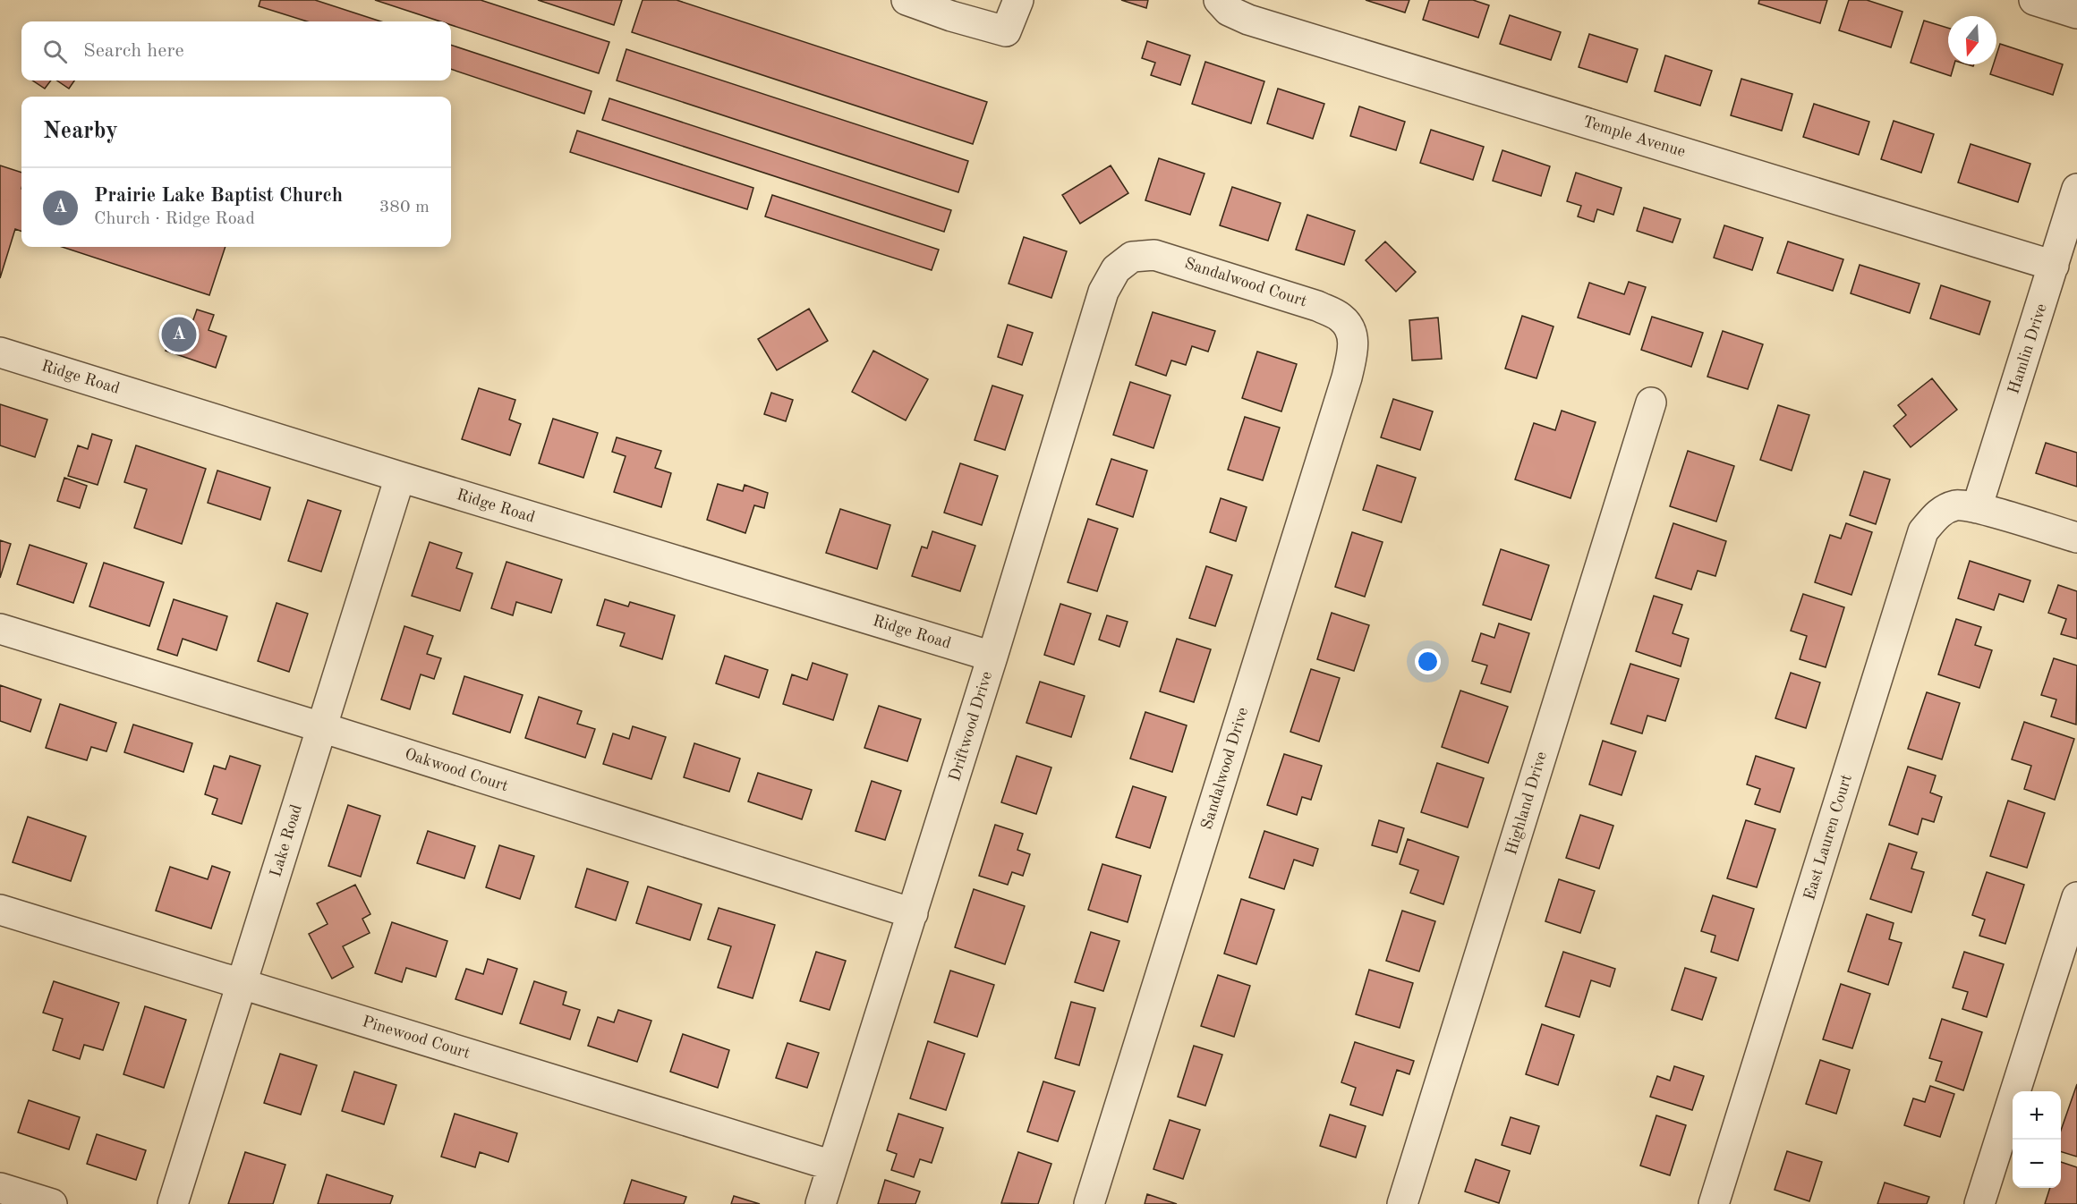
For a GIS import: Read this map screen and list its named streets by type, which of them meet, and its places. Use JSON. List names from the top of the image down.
{
  "streets": {
    "street": [
      "Temple Avenue",
      "Sandalwood Court",
      "Hamlin Drive",
      "Ridge Road",
      "Driftwood Drive",
      "Sandalwood Drive",
      "Oakwood Court",
      "Highland Drive",
      "East Lauren Court",
      "Lake Road",
      "Pinewood Court"
    ]
  },
  "crossings": [
    ["Temple Avenue", "Hamlin Drive"],
    ["Sandalwood Court", "Driftwood Drive"],
    ["Sandalwood Court", "Sandalwood Drive"],
    ["Hamlin Drive", "East Lauren Court"],
    ["Ridge Road", "Driftwood Drive"],
    ["Ridge Road", "Lake Road"],
    ["Driftwood Drive", "Oakwood Court"],
    ["Driftwood Drive", "Pinewood Court"],
    ["Oakwood Court", "Lake Road"],
    ["Lake Road", "Pinewood Court"]
  ],
  "north": "bottom",
  "page": {
    "search": "Search here",
    "heading": "Nearby",
    "list": [
      {
        "mark": "A",
        "name": "Prairie Lake Baptist Church",
        "note": "Church · Ridge Road",
        "value": "380 m"
      }
    ],
    "pins": "A",
    "map_buttons": ["+", "−"]
  }
}
